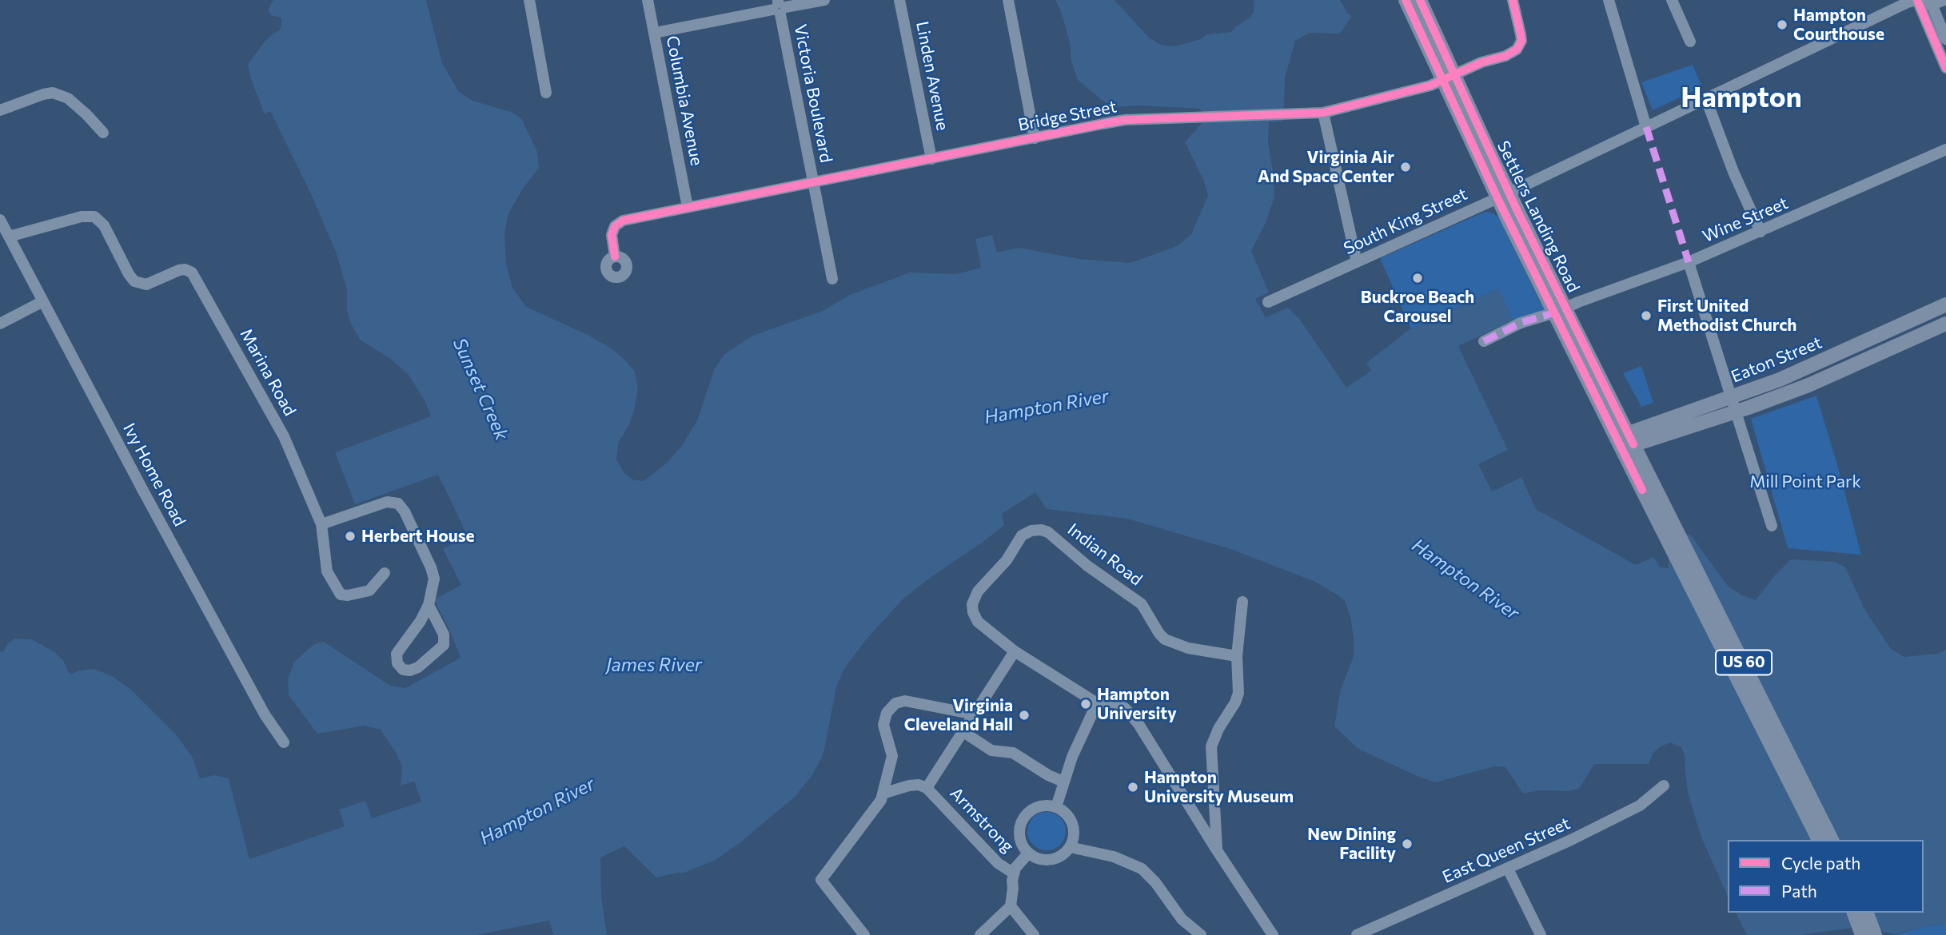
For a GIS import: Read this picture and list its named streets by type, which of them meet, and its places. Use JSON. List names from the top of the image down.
{
  "streets": {
    "main road": ["Settlers Landing Road", "Eaton Street", "US 60"],
    "street": [
      "Linden Avenue",
      "Victoria Boulevard",
      "Columbia Avenue",
      "Bridge Street",
      "Wine Street",
      "South King Street",
      "Marina Road",
      "Ivy Home Road",
      "Indian Road",
      "Armstrong",
      "East Queen Street"
    ]
  },
  "crossings": [
    ["Linden Avenue", "Bridge Street"],
    ["Victoria Boulevard", "Bridge Street"],
    ["Columbia Avenue", "Bridge Street"],
    ["Bridge Street", "Settlers Landing Road"],
    ["Settlers Landing Road", "Wine Street"],
    ["Settlers Landing Road", "South King Street"],
    ["Settlers Landing Road", "Eaton Street"],
    ["Marina Road", "Ivy Home Road"],
    ["Indian Road", "Armstrong"]
  ],
  "districts": ["Hampton"],
  "water": ["Sunset Creek", "Hampton River", "James River"],
  "parks": ["Mill Point Park"],
  "places": [
    "Hampton Courthouse",
    "Virginia Air And Space Center",
    "Buckroe Beach Carousel",
    "First United Methodist Church",
    "Herbert House",
    "Hampton University",
    "Virginia Cleveland Hall",
    "Hampton University Museum",
    "New Dining Facility"
  ],
  "legend": ["Cycle path", "Path"]
}
